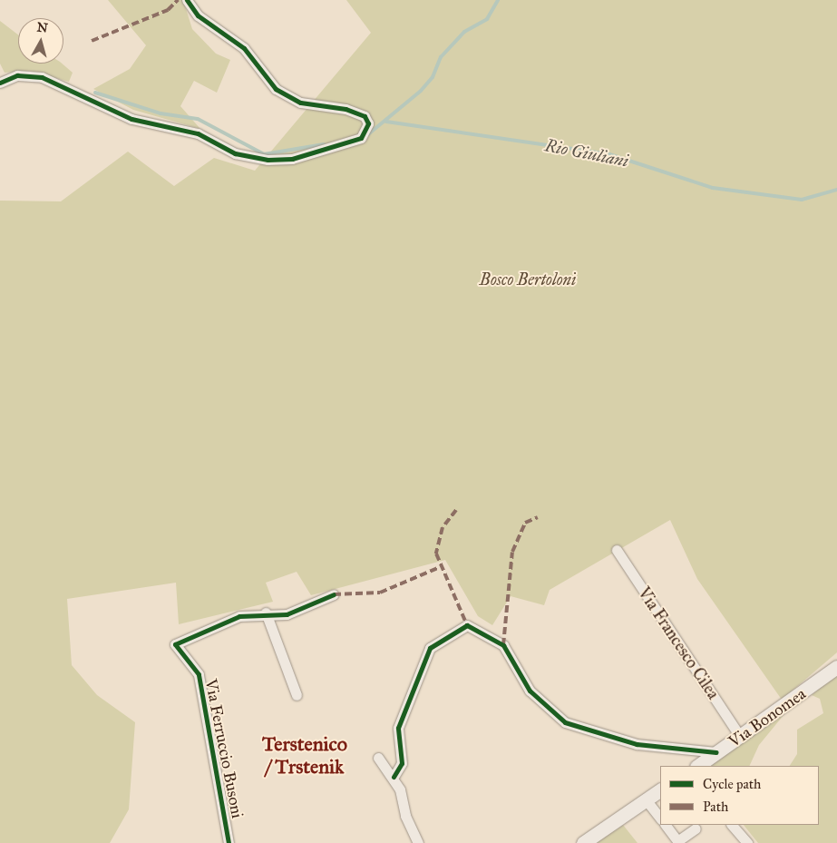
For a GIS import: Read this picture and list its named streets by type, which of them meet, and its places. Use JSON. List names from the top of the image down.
{
  "streets": {
    "street": ["Via Francesco Cilea", "Via Bonomea", "Via Ferruccio Busoni"]
  },
  "crossings": [
    ["Via Francesco Cilea", "Via Bonomea"]
  ],
  "districts": ["Terstenico / Trstenik"],
  "water": ["Rio Giuliani"],
  "parks": ["Bosco Bertoloni"],
  "legend": ["Cycle path", "Path"],
  "north": "top"
}
